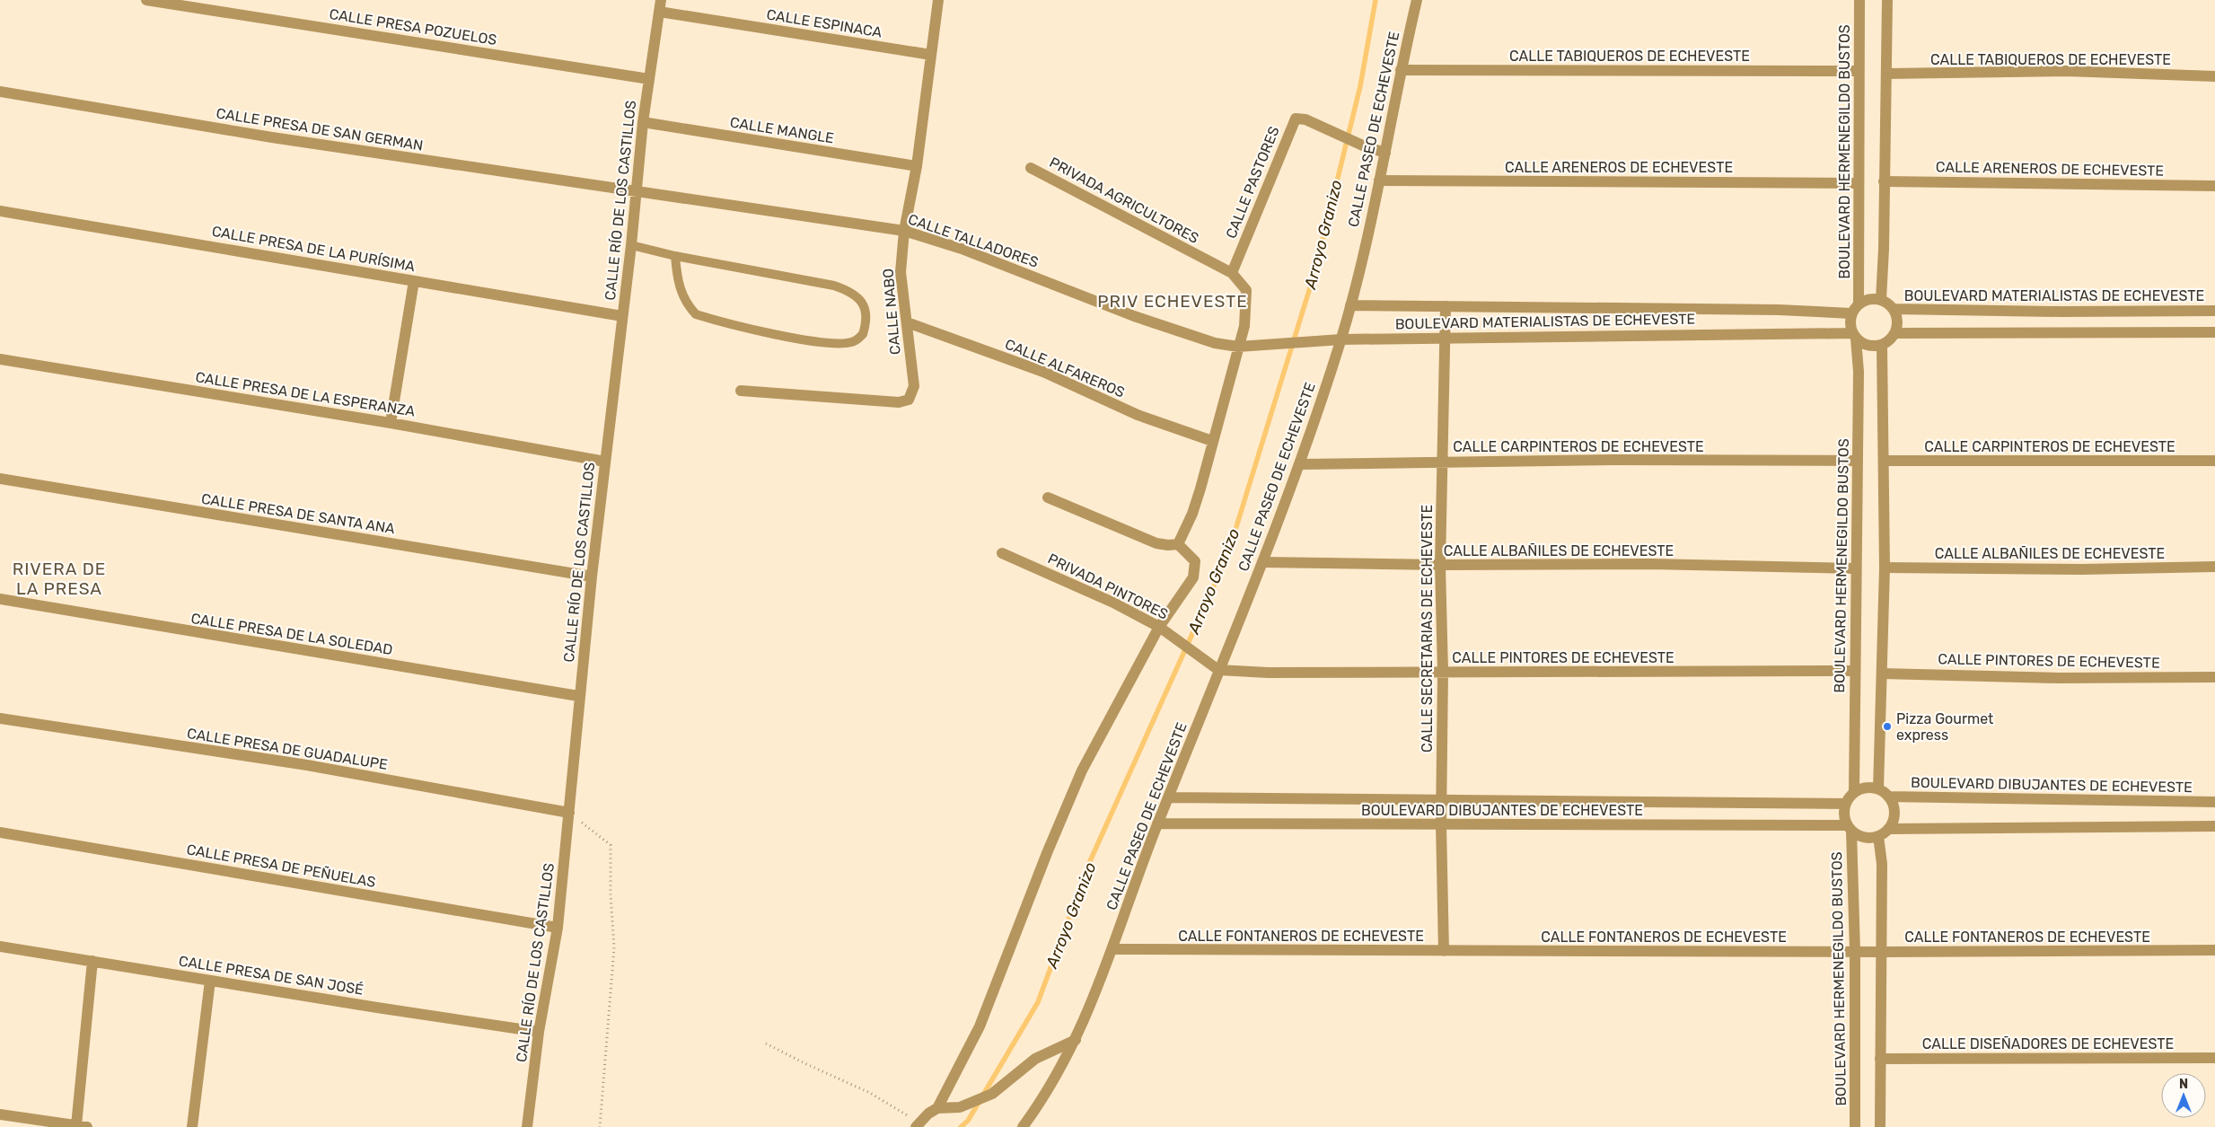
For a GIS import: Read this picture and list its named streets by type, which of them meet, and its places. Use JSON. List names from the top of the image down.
{
  "streets": {
    "street": [
      "CALLE ESPINACA",
      "CALLE PRESA POZUELOS",
      "CALLE TABIQUEROS DE ECHEVESTE",
      "CALLE PRESA DE SAN GERMAN",
      "CALLE PASEO DE ECHEVESTE",
      "CALLE MANGLE",
      "BOULEVARD HERMENEGILDO BUSTOS",
      "CALLE ARENEROS DE ECHEVESTE",
      "CALLE PASTORES",
      "CALLE RÍO DE LOS CASTILLOS",
      "PRIVADA AGRICULTORES",
      "CALLE TALLADORES",
      "CALLE PRESA DE LA PURÍSIMA",
      "BOULEVARD MATERIALISTAS DE ECHEVESTE",
      "CALLE NABO",
      "CALLE ALFAREROS",
      "CALLE PRESA DE LA ESPERANZA",
      "CALLE CARPINTEROS DE ECHEVESTE",
      "CALLE PRESA DE SANTA ANA",
      "CALLE ALBAÑILES DE ECHEVESTE",
      "PRIVADA PINTORES",
      "CALLE SECRETARIAS DE ECHEVESTE",
      "CALLE PRESA DE LA SOLEDAD",
      "CALLE PINTORES DE ECHEVESTE",
      "CALLE PRESA DE GUADALUPE",
      "BOULEVARD DIBUJANTES DE ECHEVESTE",
      "CALLE PRESA DE PEÑUELAS",
      "CALLE FONTANEROS DE ECHEVESTE",
      "CALLE PRESA DE SAN JOSÉ",
      "CALLE DISEÑADORES DE ECHEVESTE"
    ]
  },
  "crossings": [
    ["CALLE ESPINACA", "CALLE RÍO DE LOS CASTILLOS"],
    ["CALLE ESPINACA", "CALLE NABO"],
    ["CALLE PRESA POZUELOS", "CALLE RÍO DE LOS CASTILLOS"],
    ["CALLE TABIQUEROS DE ECHEVESTE", "CALLE PASEO DE ECHEVESTE"],
    ["CALLE TABIQUEROS DE ECHEVESTE", "BOULEVARD HERMENEGILDO BUSTOS"],
    ["CALLE PRESA DE SAN GERMAN", "CALLE RÍO DE LOS CASTILLOS"],
    ["CALLE PRESA DE SAN GERMAN", "CALLE TALLADORES"],
    ["CALLE PASEO DE ECHEVESTE", "CALLE ARENEROS DE ECHEVESTE"],
    ["CALLE PASEO DE ECHEVESTE", "CALLE PASTORES"],
    ["CALLE PASEO DE ECHEVESTE", "BOULEVARD MATERIALISTAS DE ECHEVESTE"],
    ["CALLE PASEO DE ECHEVESTE", "CALLE CARPINTEROS DE ECHEVESTE"],
    ["CALLE PASEO DE ECHEVESTE", "CALLE ALBAÑILES DE ECHEVESTE"],
    ["CALLE PASEO DE ECHEVESTE", "PRIVADA PINTORES"],
    ["CALLE PASEO DE ECHEVESTE", "CALLE PINTORES DE ECHEVESTE"],
    ["CALLE PASEO DE ECHEVESTE", "BOULEVARD DIBUJANTES DE ECHEVESTE"],
    ["CALLE PASEO DE ECHEVESTE", "CALLE FONTANEROS DE ECHEVESTE"],
    ["CALLE MANGLE", "CALLE RÍO DE LOS CASTILLOS"],
    ["CALLE MANGLE", "CALLE NABO"],
    ["BOULEVARD HERMENEGILDO BUSTOS", "CALLE ARENEROS DE ECHEVESTE"],
    ["BOULEVARD HERMENEGILDO BUSTOS", "BOULEVARD MATERIALISTAS DE ECHEVESTE"],
    ["BOULEVARD HERMENEGILDO BUSTOS", "CALLE CARPINTEROS DE ECHEVESTE"],
    ["BOULEVARD HERMENEGILDO BUSTOS", "CALLE ALBAÑILES DE ECHEVESTE"],
    ["BOULEVARD HERMENEGILDO BUSTOS", "CALLE PINTORES DE ECHEVESTE"],
    ["BOULEVARD HERMENEGILDO BUSTOS", "BOULEVARD DIBUJANTES DE ECHEVESTE"],
    ["BOULEVARD HERMENEGILDO BUSTOS", "CALLE FONTANEROS DE ECHEVESTE"],
    ["CALLE PASTORES", "PRIVADA AGRICULTORES"],
    ["CALLE RÍO DE LOS CASTILLOS", "CALLE TALLADORES"],
    ["CALLE RÍO DE LOS CASTILLOS", "CALLE PRESA DE LA PURÍSIMA"],
    ["CALLE RÍO DE LOS CASTILLOS", "CALLE PRESA DE LA ESPERANZA"],
    ["CALLE RÍO DE LOS CASTILLOS", "CALLE PRESA DE SANTA ANA"],
    ["CALLE RÍO DE LOS CASTILLOS", "CALLE PRESA DE LA SOLEDAD"],
    ["CALLE RÍO DE LOS CASTILLOS", "CALLE PRESA DE GUADALUPE"],
    ["CALLE RÍO DE LOS CASTILLOS", "CALLE PRESA DE PEÑUELAS"],
    ["CALLE RÍO DE LOS CASTILLOS", "CALLE PRESA DE SAN JOSÉ"],
    ["PRIVADA AGRICULTORES", "CALLE TALLADORES"],
    ["PRIVADA AGRICULTORES", "BOULEVARD MATERIALISTAS DE ECHEVESTE"],
    ["CALLE TALLADORES", "BOULEVARD MATERIALISTAS DE ECHEVESTE"],
    ["CALLE TALLADORES", "CALLE NABO"],
    ["BOULEVARD MATERIALISTAS DE ECHEVESTE", "CALLE SECRETARIAS DE ECHEVESTE"],
    ["CALLE NABO", "CALLE ALFAREROS"],
    ["CALLE CARPINTEROS DE ECHEVESTE", "CALLE SECRETARIAS DE ECHEVESTE"],
    ["CALLE ALBAÑILES DE ECHEVESTE", "CALLE SECRETARIAS DE ECHEVESTE"],
    ["PRIVADA PINTORES", "CALLE PINTORES DE ECHEVESTE"],
    ["CALLE SECRETARIAS DE ECHEVESTE", "CALLE PINTORES DE ECHEVESTE"],
    ["CALLE SECRETARIAS DE ECHEVESTE", "BOULEVARD DIBUJANTES DE ECHEVESTE"],
    ["CALLE SECRETARIAS DE ECHEVESTE", "CALLE FONTANEROS DE ECHEVESTE"]
  ],
  "districts": ["PRIV ECHEVESTE", "RIVERA DE LA PRESA"],
  "water": ["Arroyo Granizo"],
  "places": ["Pizza Gourmet express"],
  "north": "top"
}
